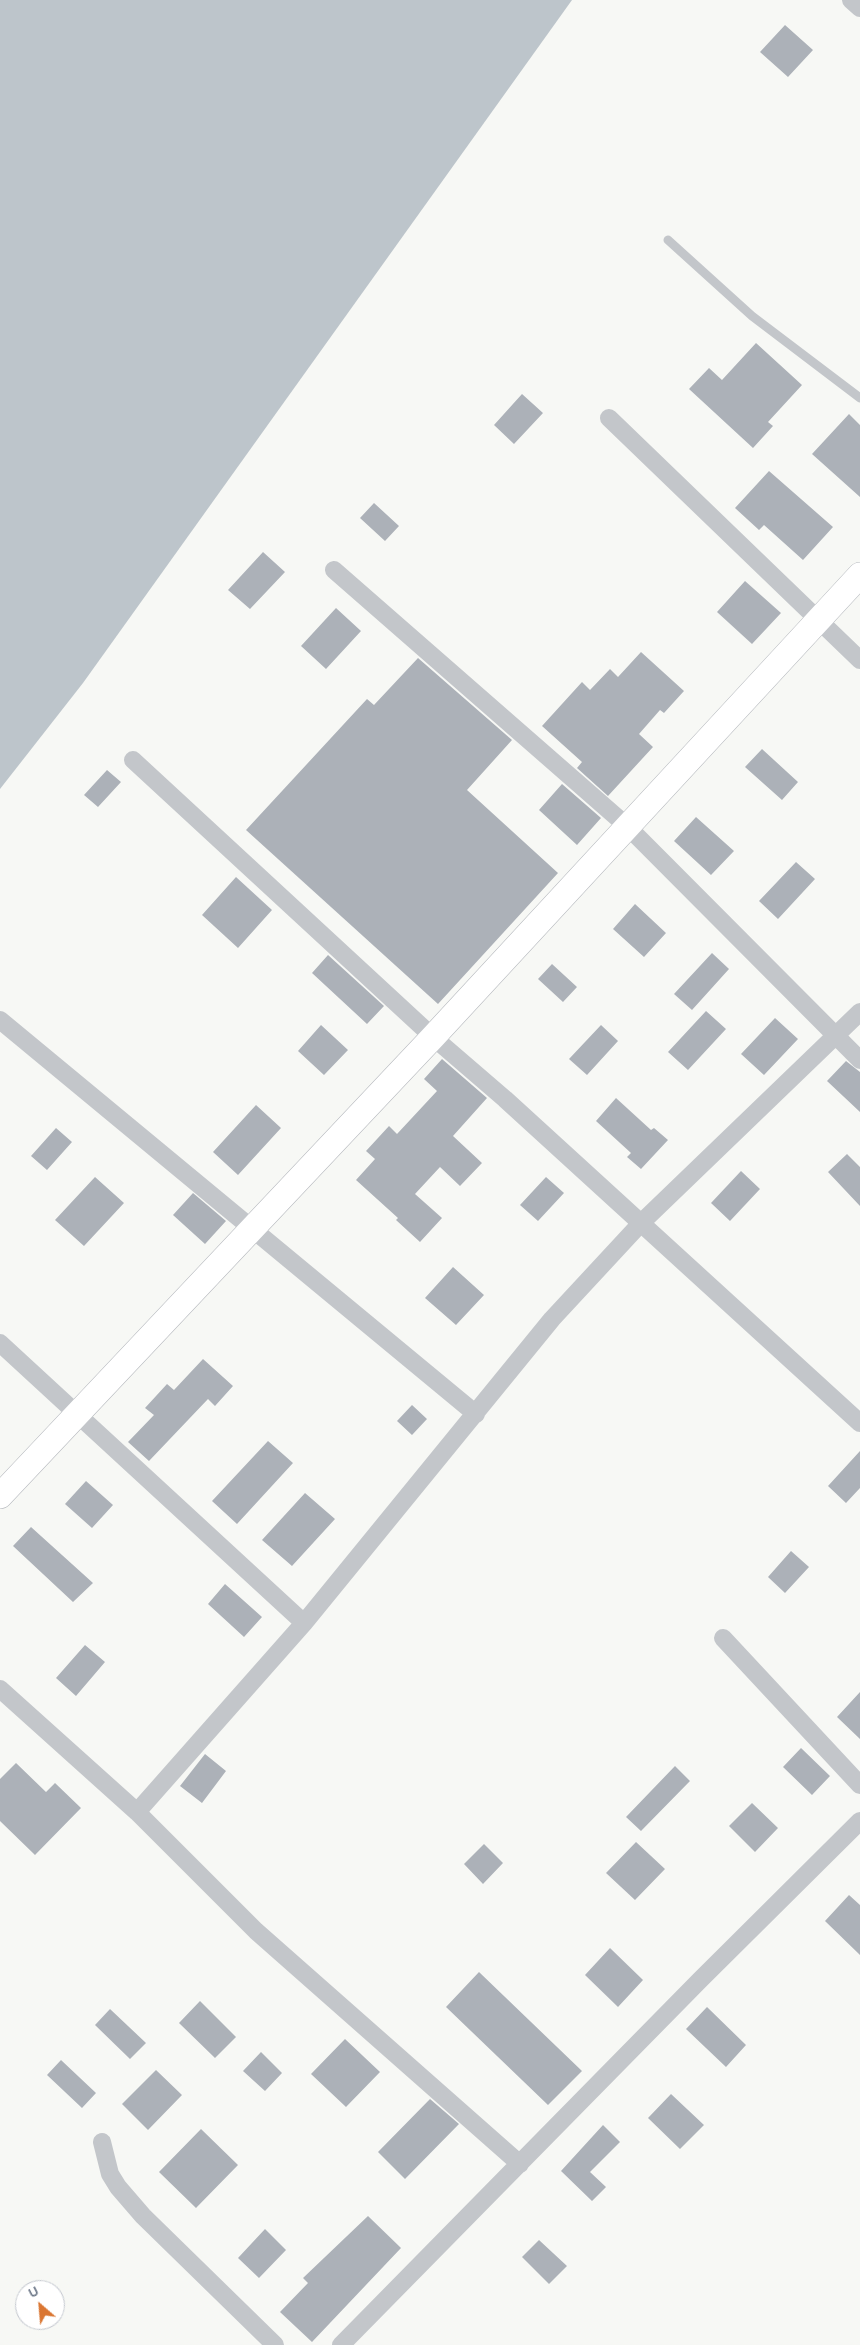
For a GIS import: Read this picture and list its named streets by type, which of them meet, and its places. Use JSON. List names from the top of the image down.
{
  "north": "top left"
}
